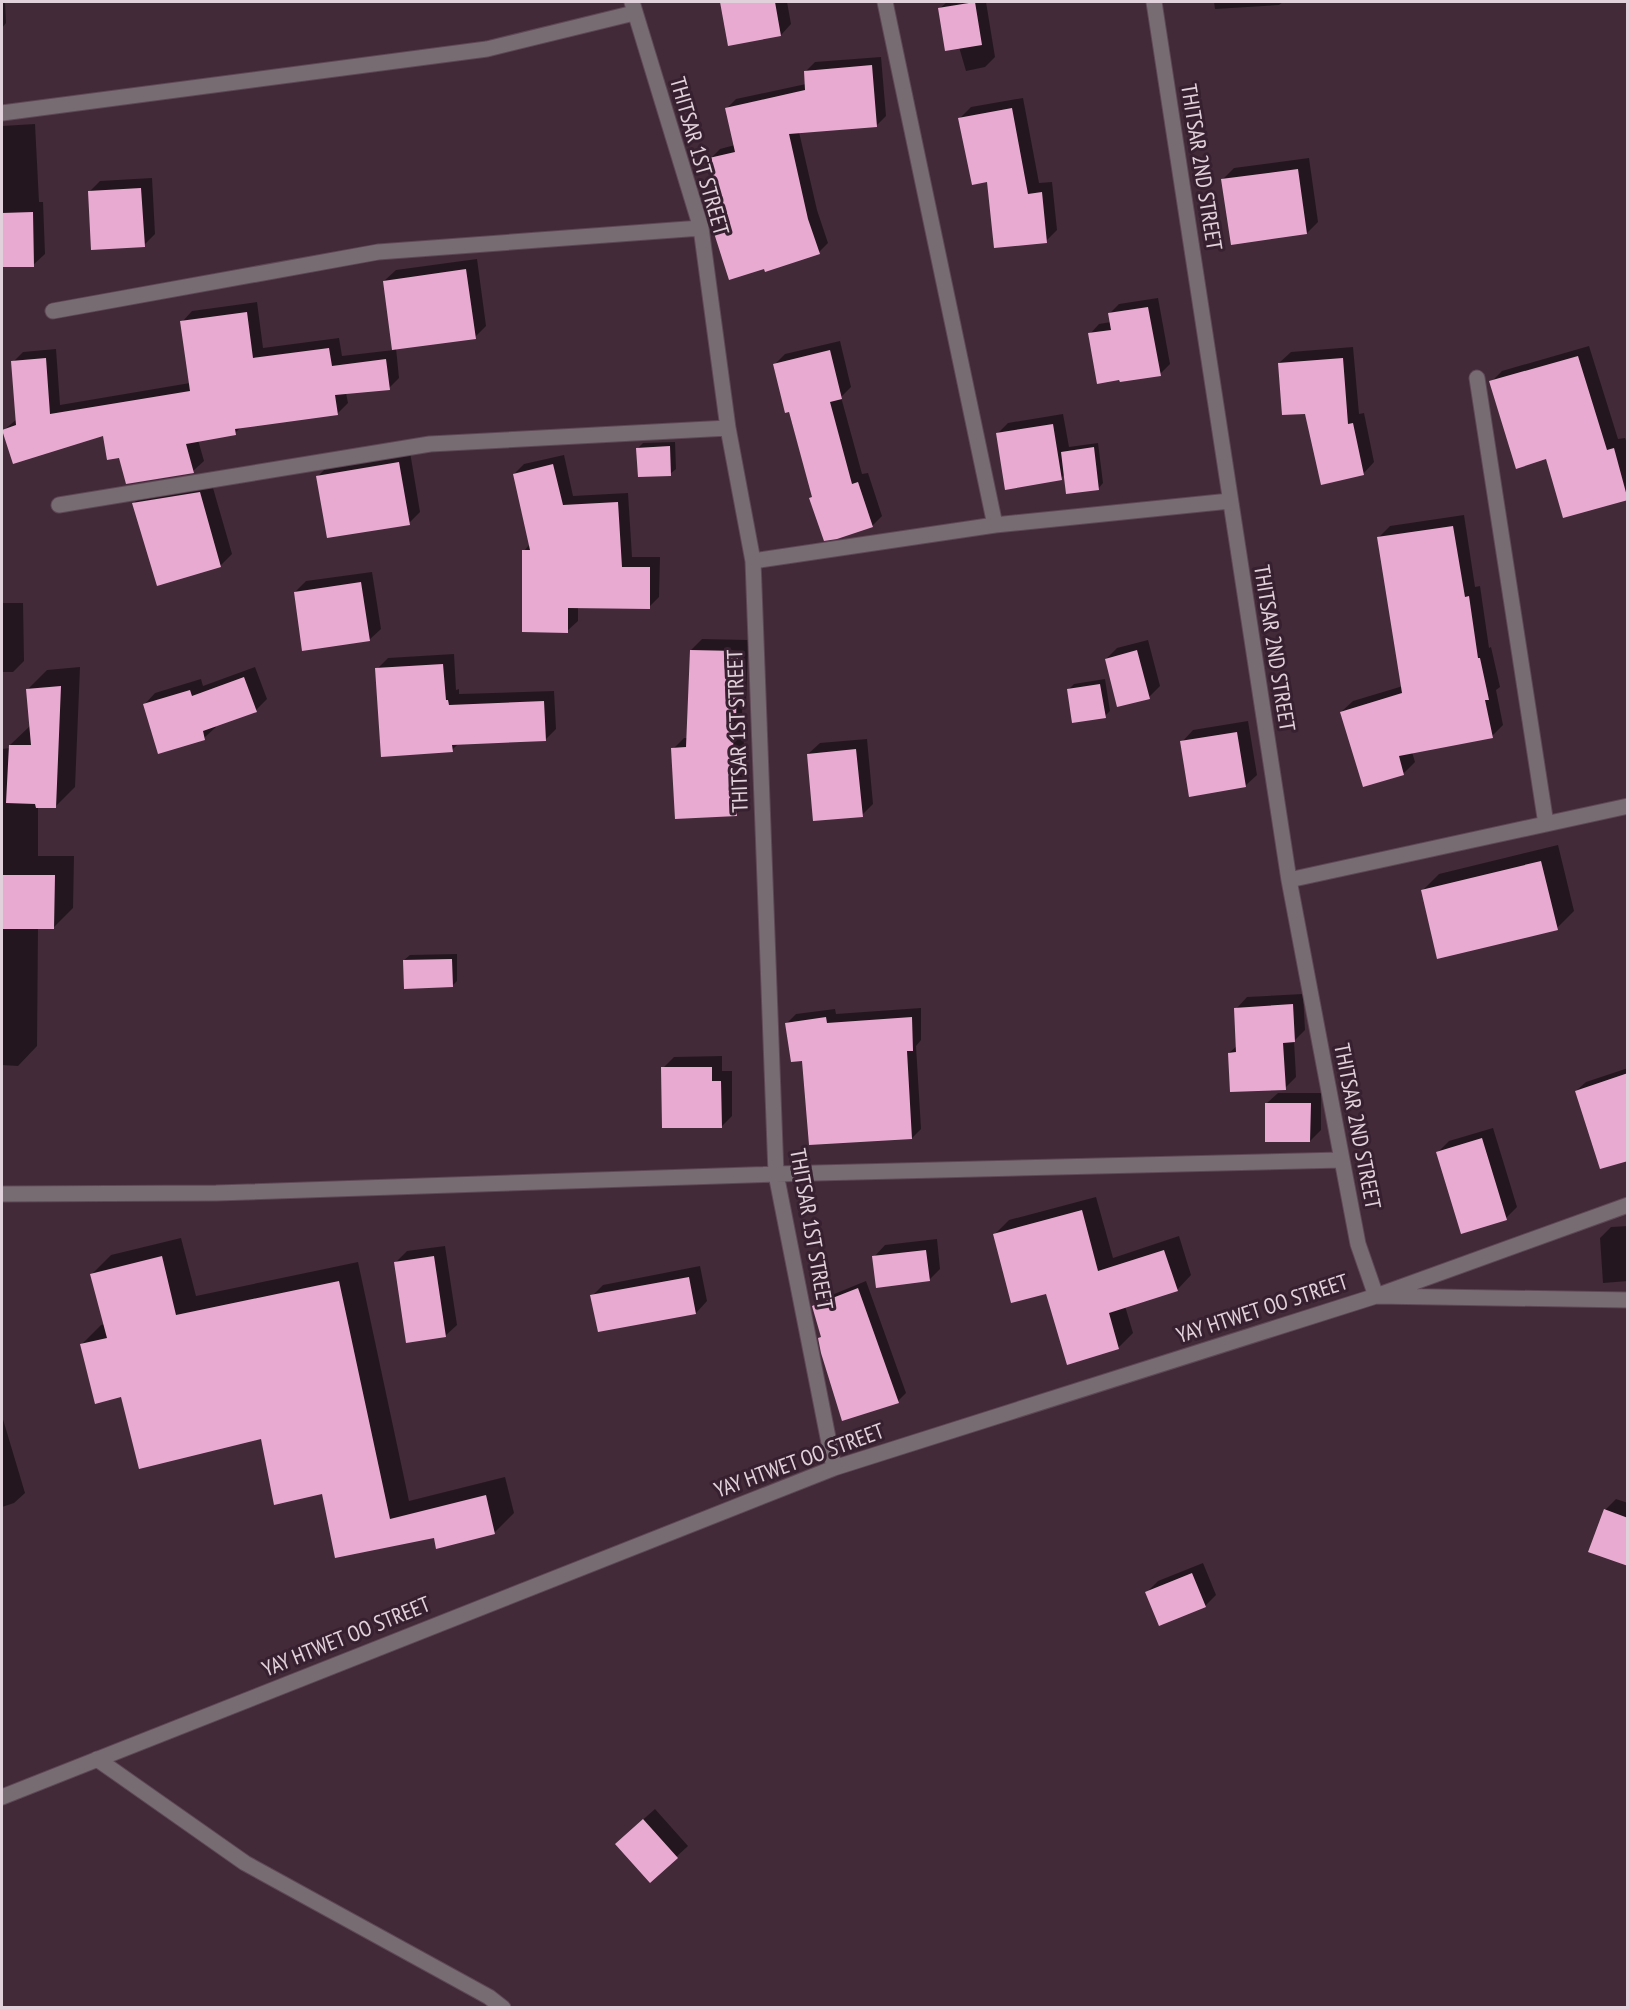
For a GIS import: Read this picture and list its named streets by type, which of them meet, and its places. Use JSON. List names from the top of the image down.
{
  "streets": {
    "street": ["THITSAR 1ST STREET", "THITSAR 2ND STREET", "YAY HTWET OO STREET"]
  },
  "crossings": [
    ["THITSAR 1ST STREET", "YAY HTWET OO STREET"],
    ["THITSAR 2ND STREET", "YAY HTWET OO STREET"]
  ]
}
